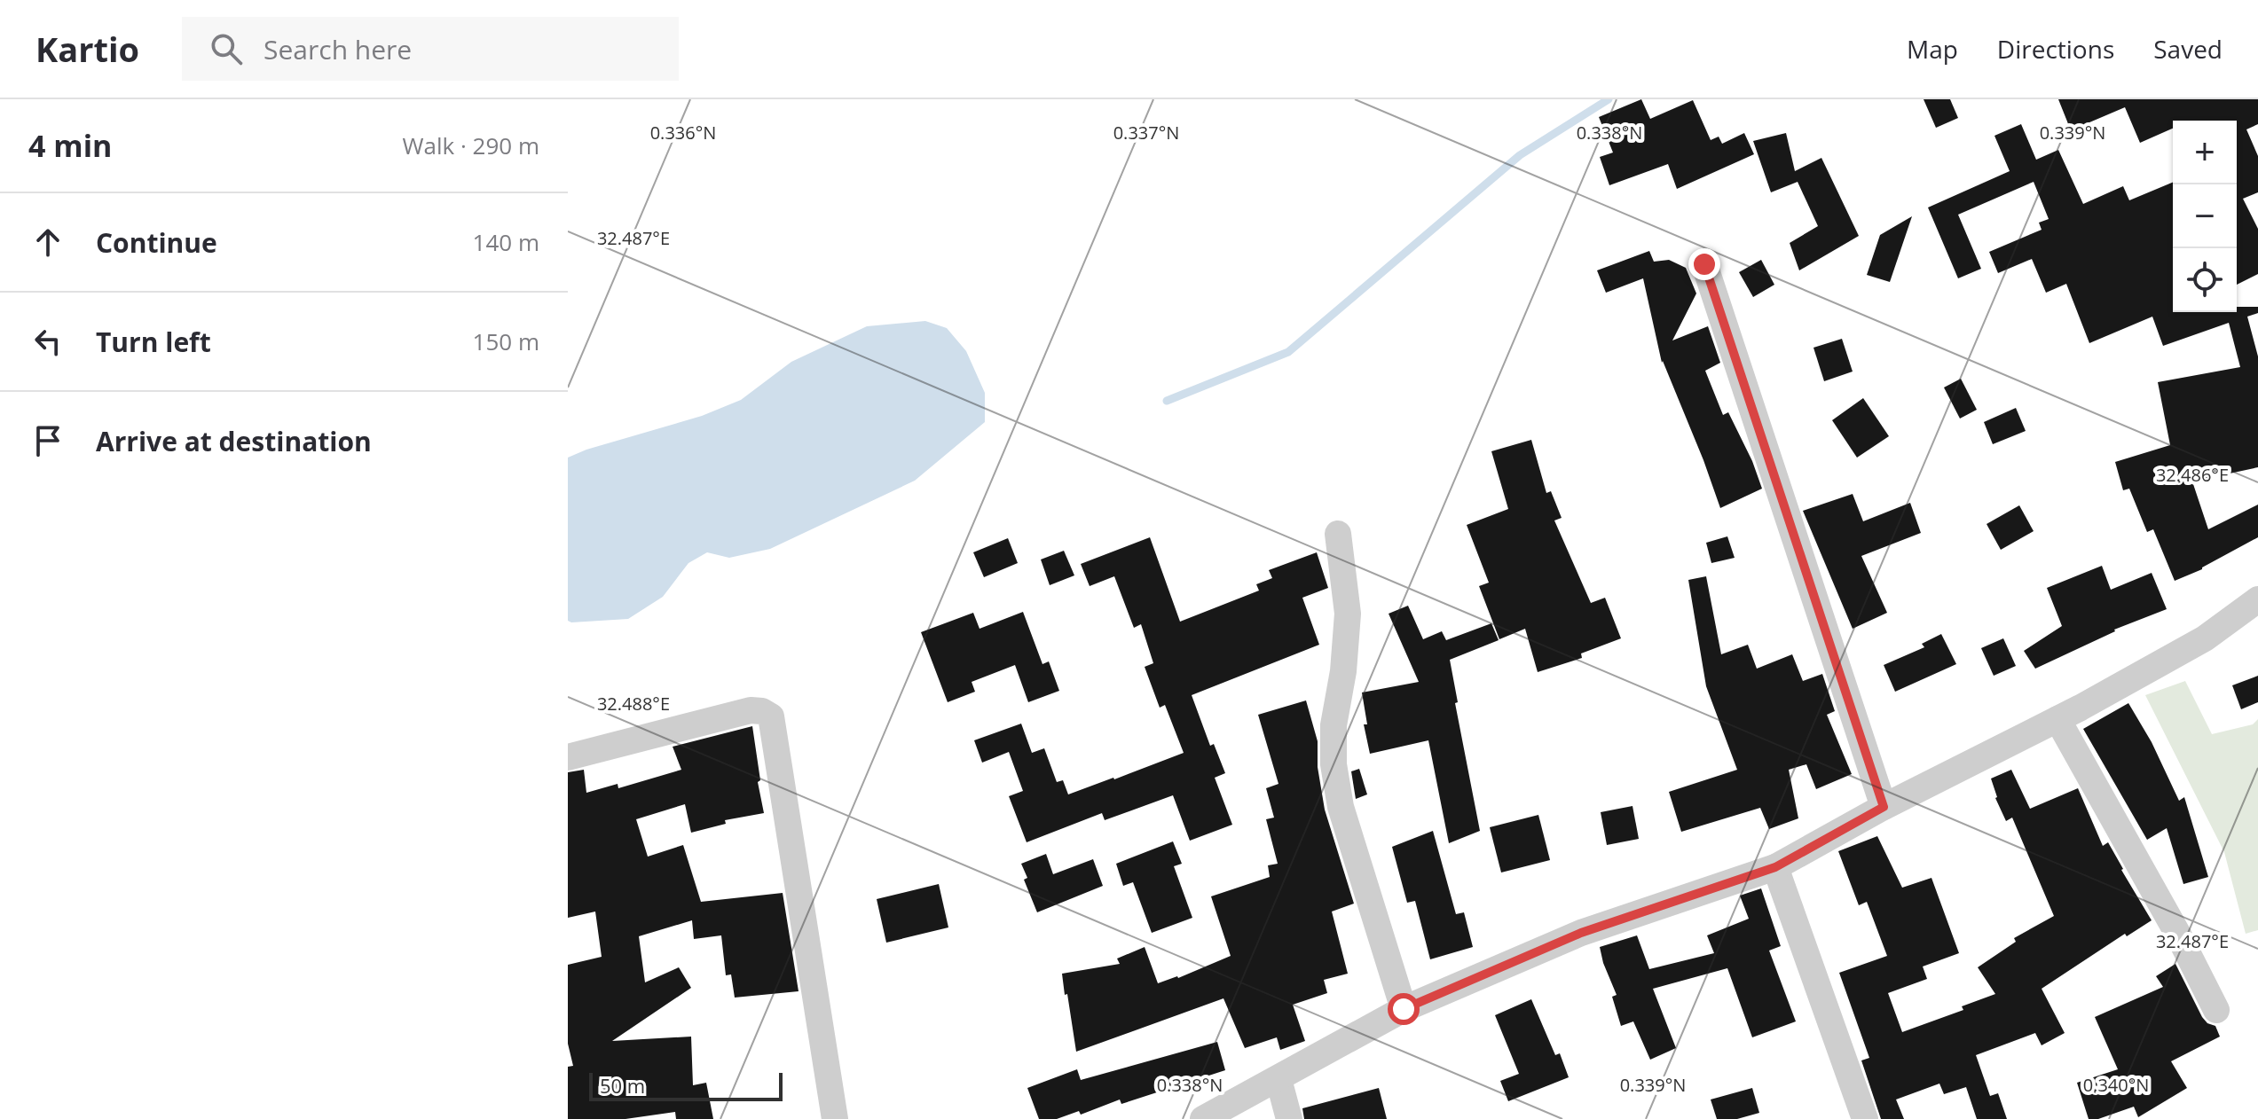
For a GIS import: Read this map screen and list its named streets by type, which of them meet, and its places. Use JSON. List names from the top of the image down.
{
  "scale_bar": "50 m",
  "page": {
    "header": "Kartio",
    "search": "Search here",
    "nav": ["Map", "Directions", "Saved"],
    "heading": ["4 min", "Walk · 290 m"],
    "map_buttons": ["+", "−"],
    "list": [
      ["Continue", "140 m"],
      ["Turn left", "150 m"],
      "Arrive at destination"
    ],
    "scale": "50 m"
  },
  "coordinates": [
    "0.336°N",
    "0.337°N",
    "0.338°N",
    "0.339°N",
    "32.487°E",
    "32.486°E",
    "32.488°E",
    "0.340°N"
  ]
}
